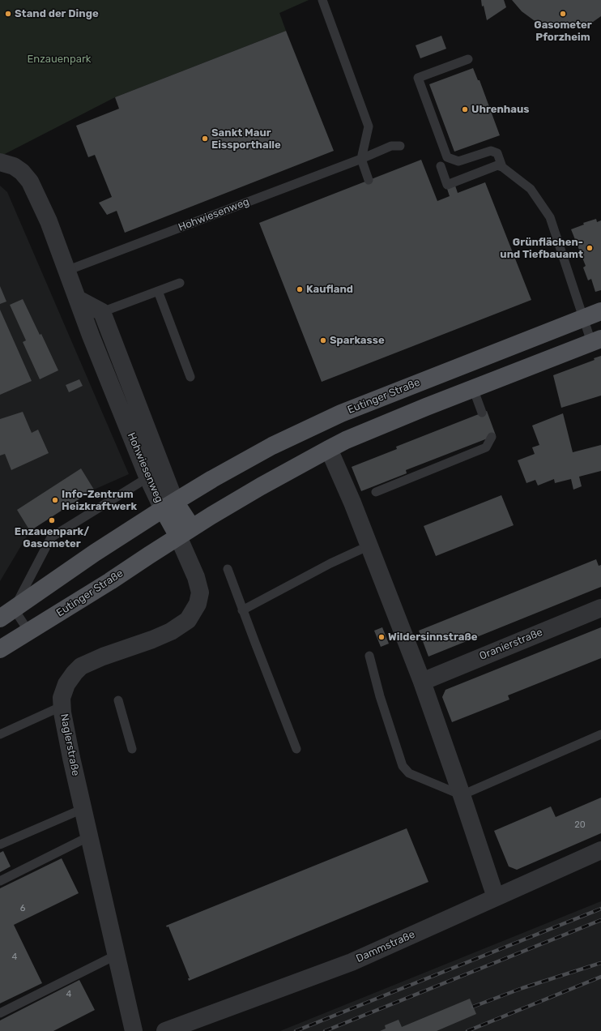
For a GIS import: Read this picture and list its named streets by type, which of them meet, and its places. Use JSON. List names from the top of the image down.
{
  "streets": {
    "main road": ["Eutinger Straße"],
    "street": [
      "Hohwiesenweg",
      "Oranierstraße",
      "Naglerstraße",
      "Dammstraße"
    ]
  },
  "crossings": [
    ["Hohwiesenweg", "Eutinger Straße"],
    ["Eutinger Straße", "Naglerstraße"]
  ],
  "parks": ["Enzauenpark"],
  "places": [
    "Stand der Dinge",
    "Gasometer Pforzheim",
    "Uhrenhaus",
    "Sankt Maur Eissporthalle",
    "Grünflächen- und Tiefbauamt",
    "Kaufland",
    "Sparkasse",
    "Info-Zentrum Heizkraftwerk",
    "Enzauenpark/ Gasometer",
    "Wildersinnstraße"
  ],
  "house_numbers": [
    "20",
    "6",
    "4",
    "4"
  ]
}
